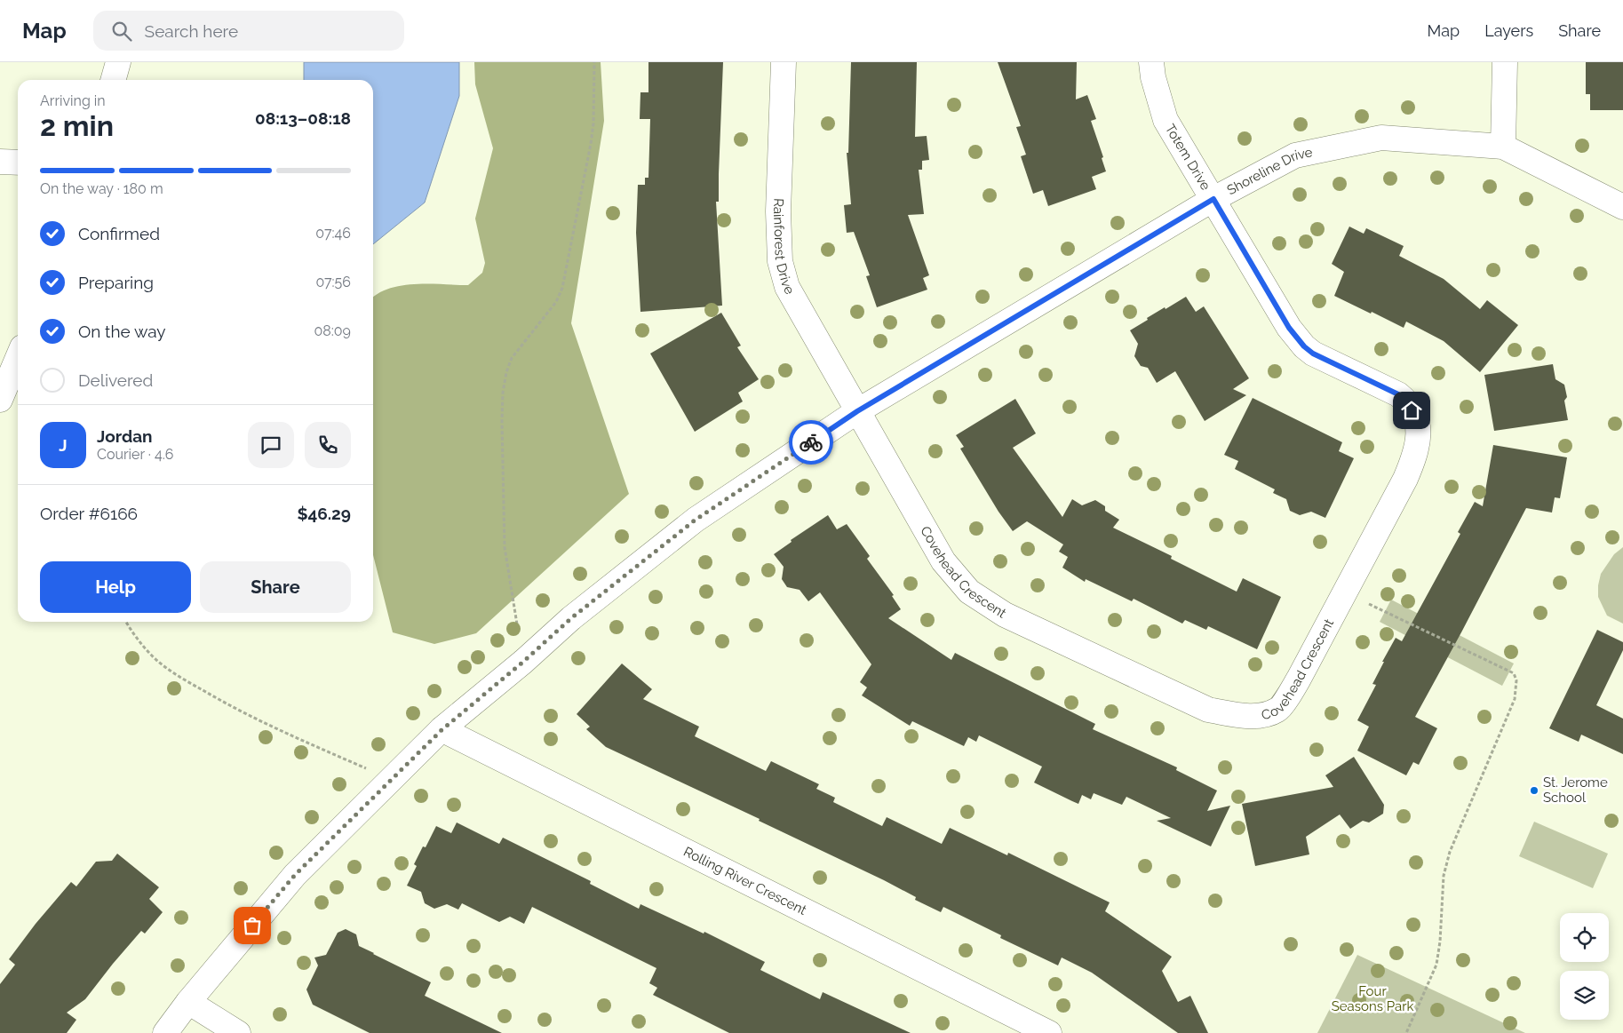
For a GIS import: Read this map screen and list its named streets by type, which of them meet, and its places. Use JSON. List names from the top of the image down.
{
  "streets": {
    "street": [
      "Totem Drive",
      "Shoreline Drive",
      "Rainforest Drive",
      "Covehead Crescent",
      "Rolling River Crescent"
    ]
  },
  "crossings": [
    ["Totem Drive", "Shoreline Drive"],
    ["Totem Drive", "Covehead Crescent"],
    ["Shoreline Drive", "Rainforest Drive"],
    ["Shoreline Drive", "Covehead Crescent"],
    ["Shoreline Drive", "Rolling River Crescent"],
    ["Rainforest Drive", "Covehead Crescent"]
  ],
  "parks": ["Four Seasons Park"],
  "places": ["St. Jerome School"],
  "page": {
    "header": "Map",
    "search": "Search here",
    "nav": ["Map", "Layers", "Share"],
    "heading": ["2 min", "Arriving in", "08:13–08:18"],
    "panel": [
      "Jordan",
      "Courier · 4.6",
      "Order #6166",
      "$46.29"
    ],
    "bar": "On the way · 180 m",
    "list": [
      ["Confirmed", "07:46"],
      ["Preparing", "07:56"],
      ["On the way", "08:09"],
      "Delivered"
    ],
    "round": "J",
    "buttons": ["Help", "Share"]
  }
}
